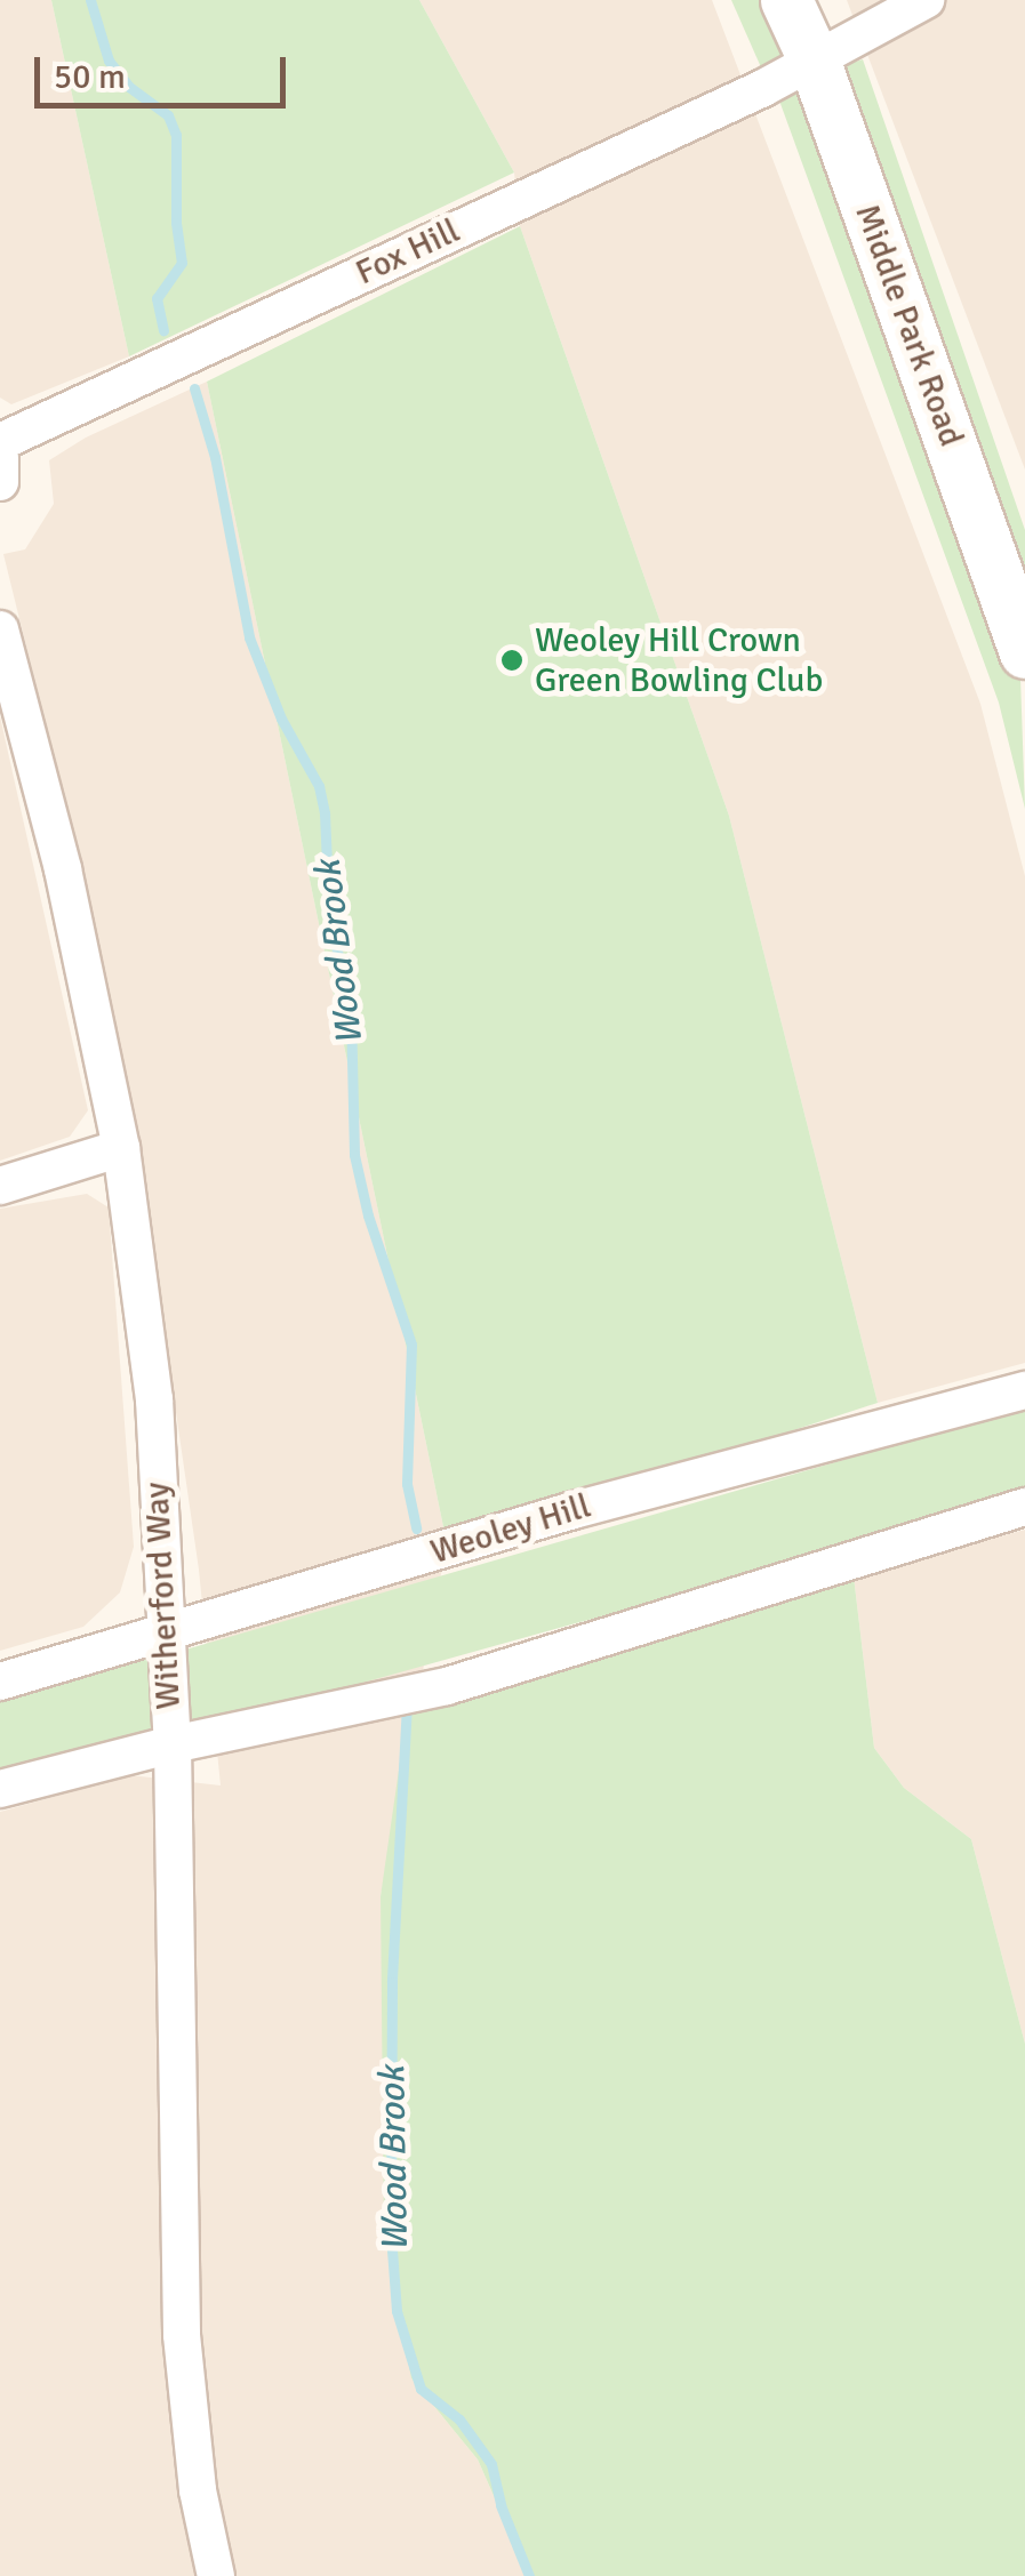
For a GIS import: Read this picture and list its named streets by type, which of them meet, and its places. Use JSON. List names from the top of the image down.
{
  "streets": {
    "street": [
      "Fox Hill",
      "Middle Park Road",
      "Weoley Hill",
      "Witherford Way"
    ]
  },
  "crossings": [
    ["Fox Hill", "Middle Park Road"],
    ["Weoley Hill", "Witherford Way"]
  ],
  "water": ["Wood Brook"],
  "places": ["Weoley Hill Crown Green Bowling Club"],
  "scale_bar": "50 m"
}
